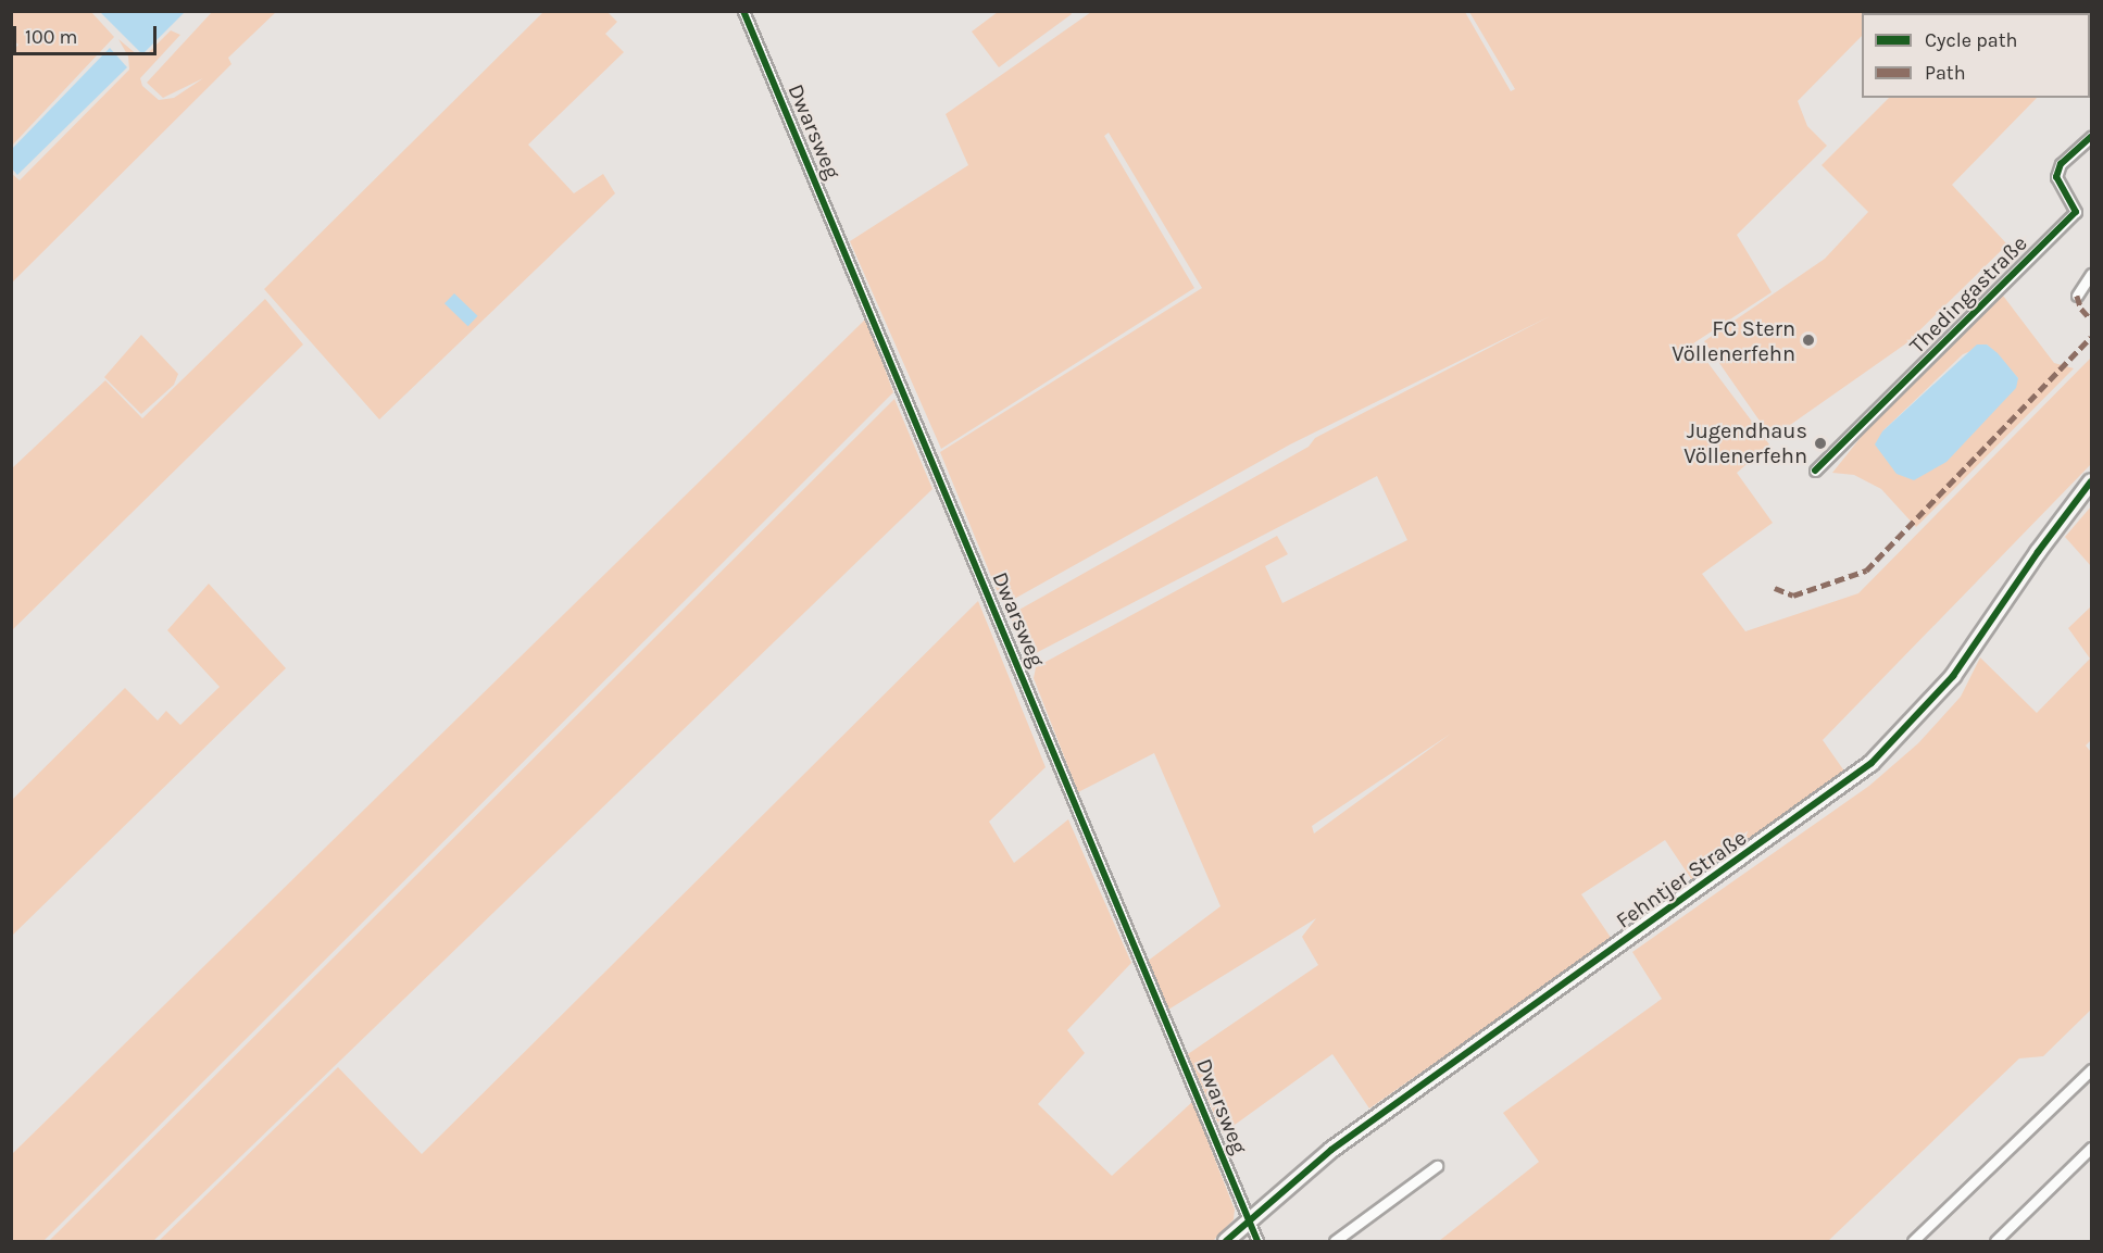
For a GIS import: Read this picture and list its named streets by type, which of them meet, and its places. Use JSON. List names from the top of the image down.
{
  "streets": {
    "street": ["Dwarsweg", "Thedingastraße", "Fehntjer Straße"]
  },
  "crossings": [
    ["Dwarsweg", "Fehntjer Straße"]
  ],
  "places": ["FC Stern Völlenerfehn", "Jugendhaus Völlenerfehn"],
  "legend": ["Cycle path", "Path"],
  "scale_bar": "100 m"
}
